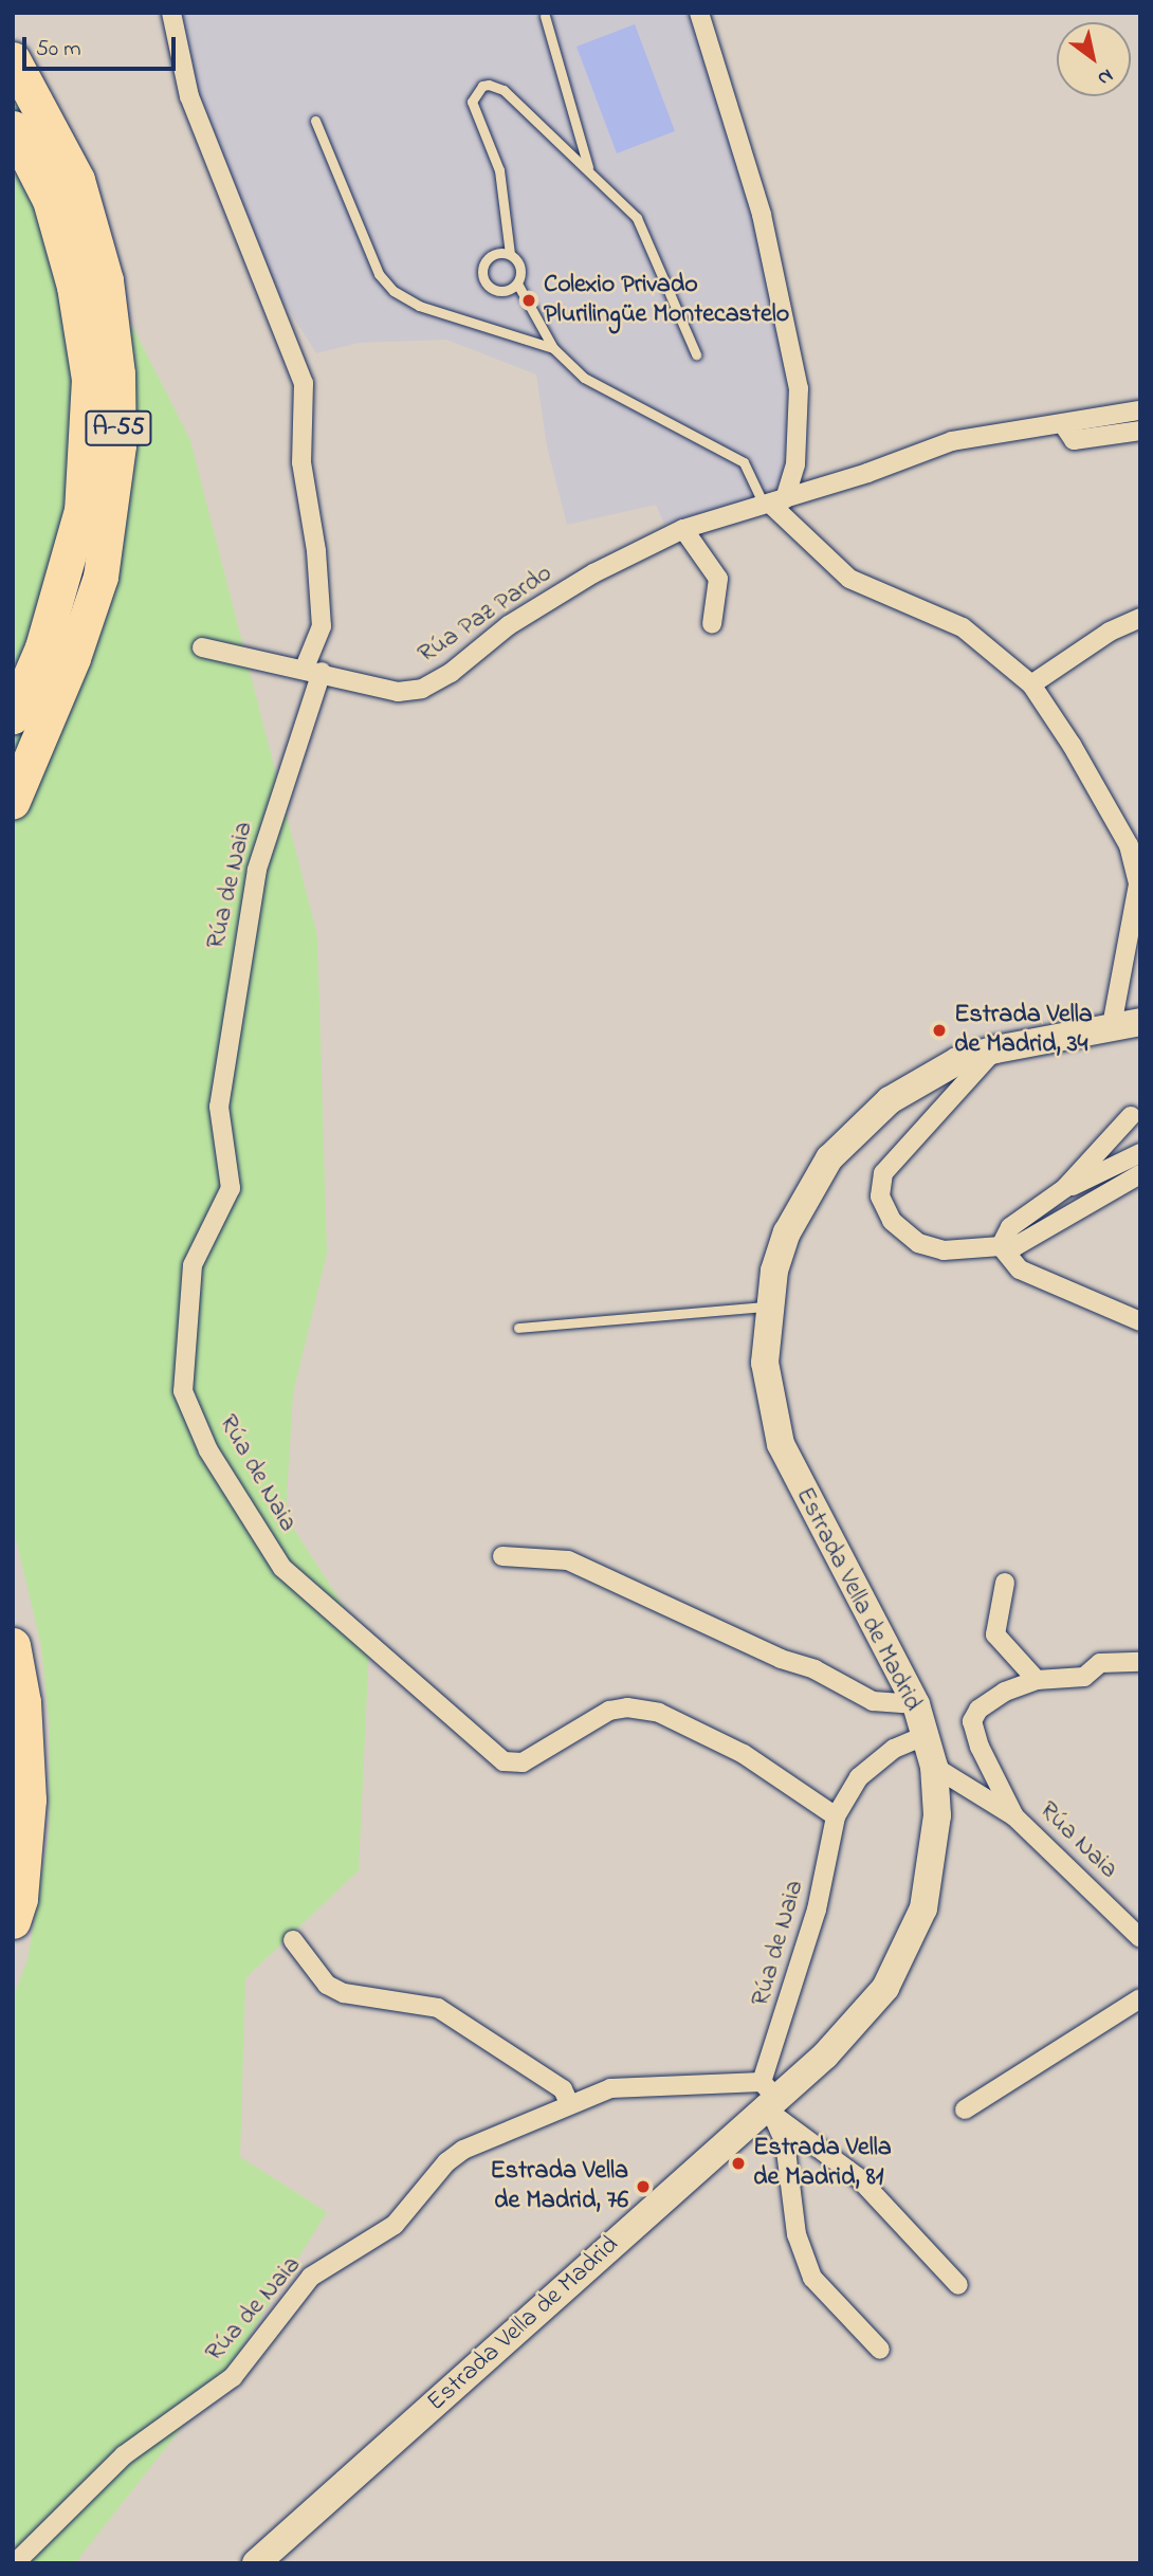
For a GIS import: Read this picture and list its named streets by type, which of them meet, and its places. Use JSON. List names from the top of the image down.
{
  "streets": {
    "highway": ["A-55"],
    "main road": ["Estrada Vella de Madrid"],
    "street": ["Rúa Paz Pardo", "Rúa de Naia", "Rúa Naia"]
  },
  "crossings": [
    ["Rúa Paz Pardo", "Rúa de Naia"],
    ["Rúa de Naia", "Estrada Vella de Madrid"]
  ],
  "places": [
    "Colexio Privado Plurilingüe Montecastelo",
    "Estrada Vella de Madrid, 34",
    "Estrada Vella de Madrid, 81",
    "Estrada Vella de Madrid, 76"
  ],
  "scale_bar": "50 m",
  "north": "bottom right"
}
